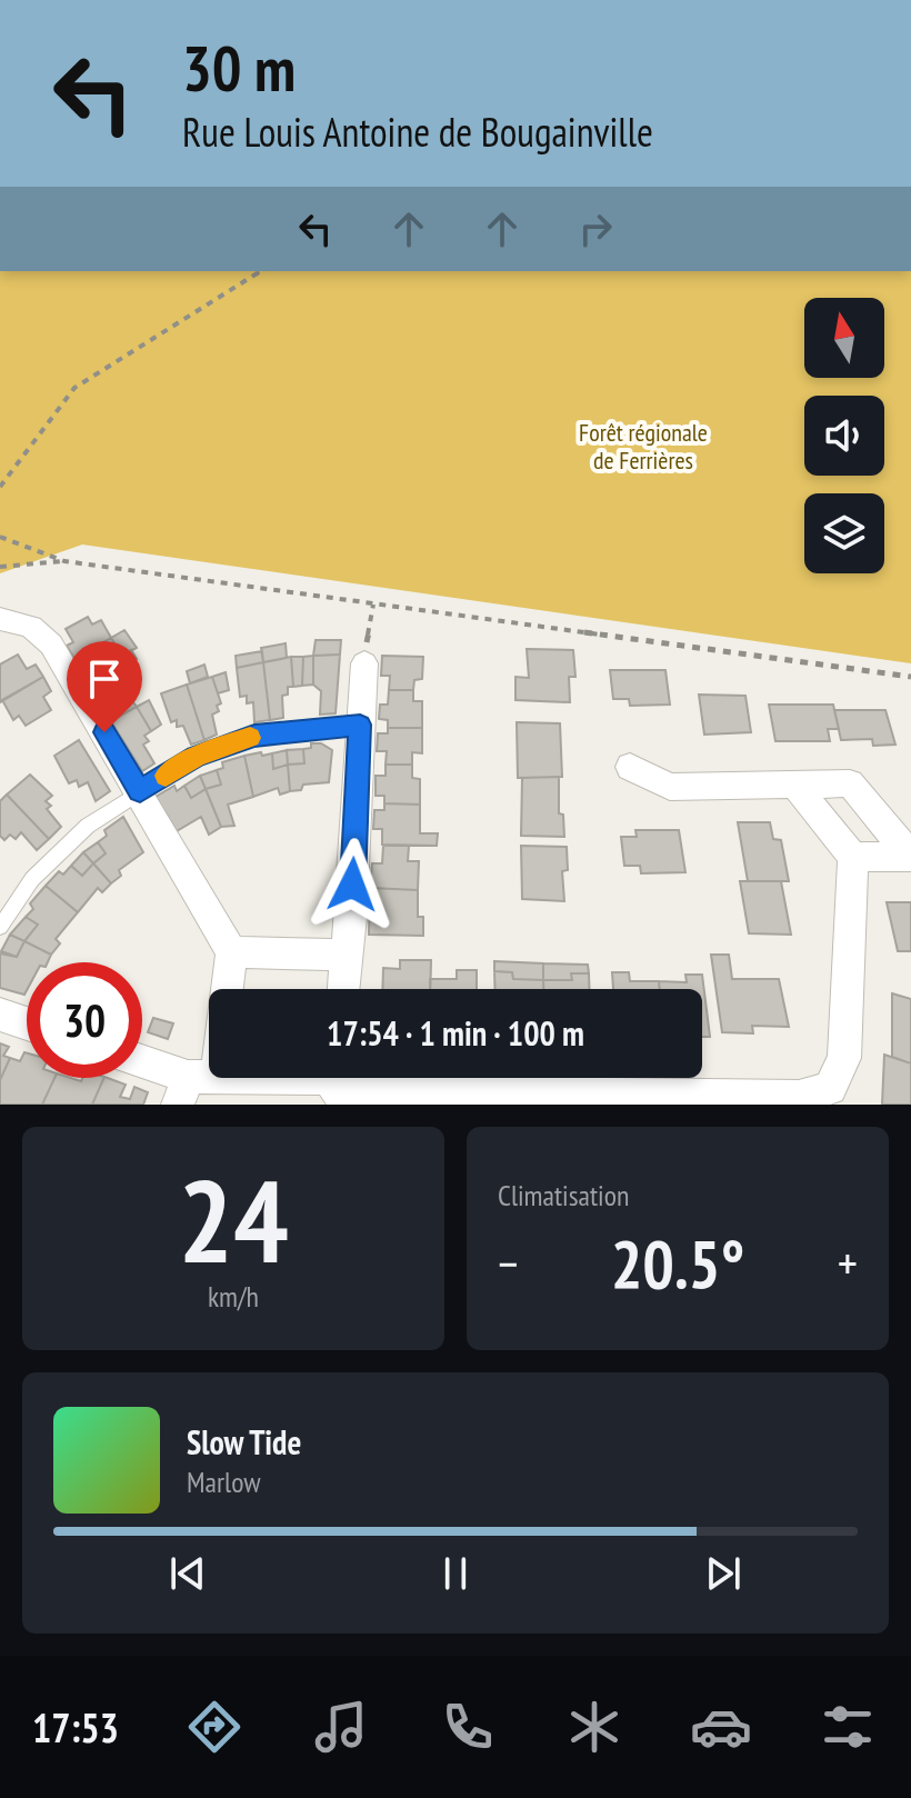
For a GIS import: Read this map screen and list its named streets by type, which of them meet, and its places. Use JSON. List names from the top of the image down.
{
  "parks": ["Forêt régionale de Ferrières"],
  "north": "top",
  "page": {
    "turn": ["30 m", "Rue Louis Antoine de Bougainville"],
    "limit": "30",
    "trip": "17:54 · 1 min · 100 m",
    "tile": [
      ["24", "km/h"],
      "Climatisation"
    ],
    "heat": ["−", "20.5°", "+"],
    "song": ["Slow Tide", "Marlow"],
    "tabs": "17:53"
  }
}
